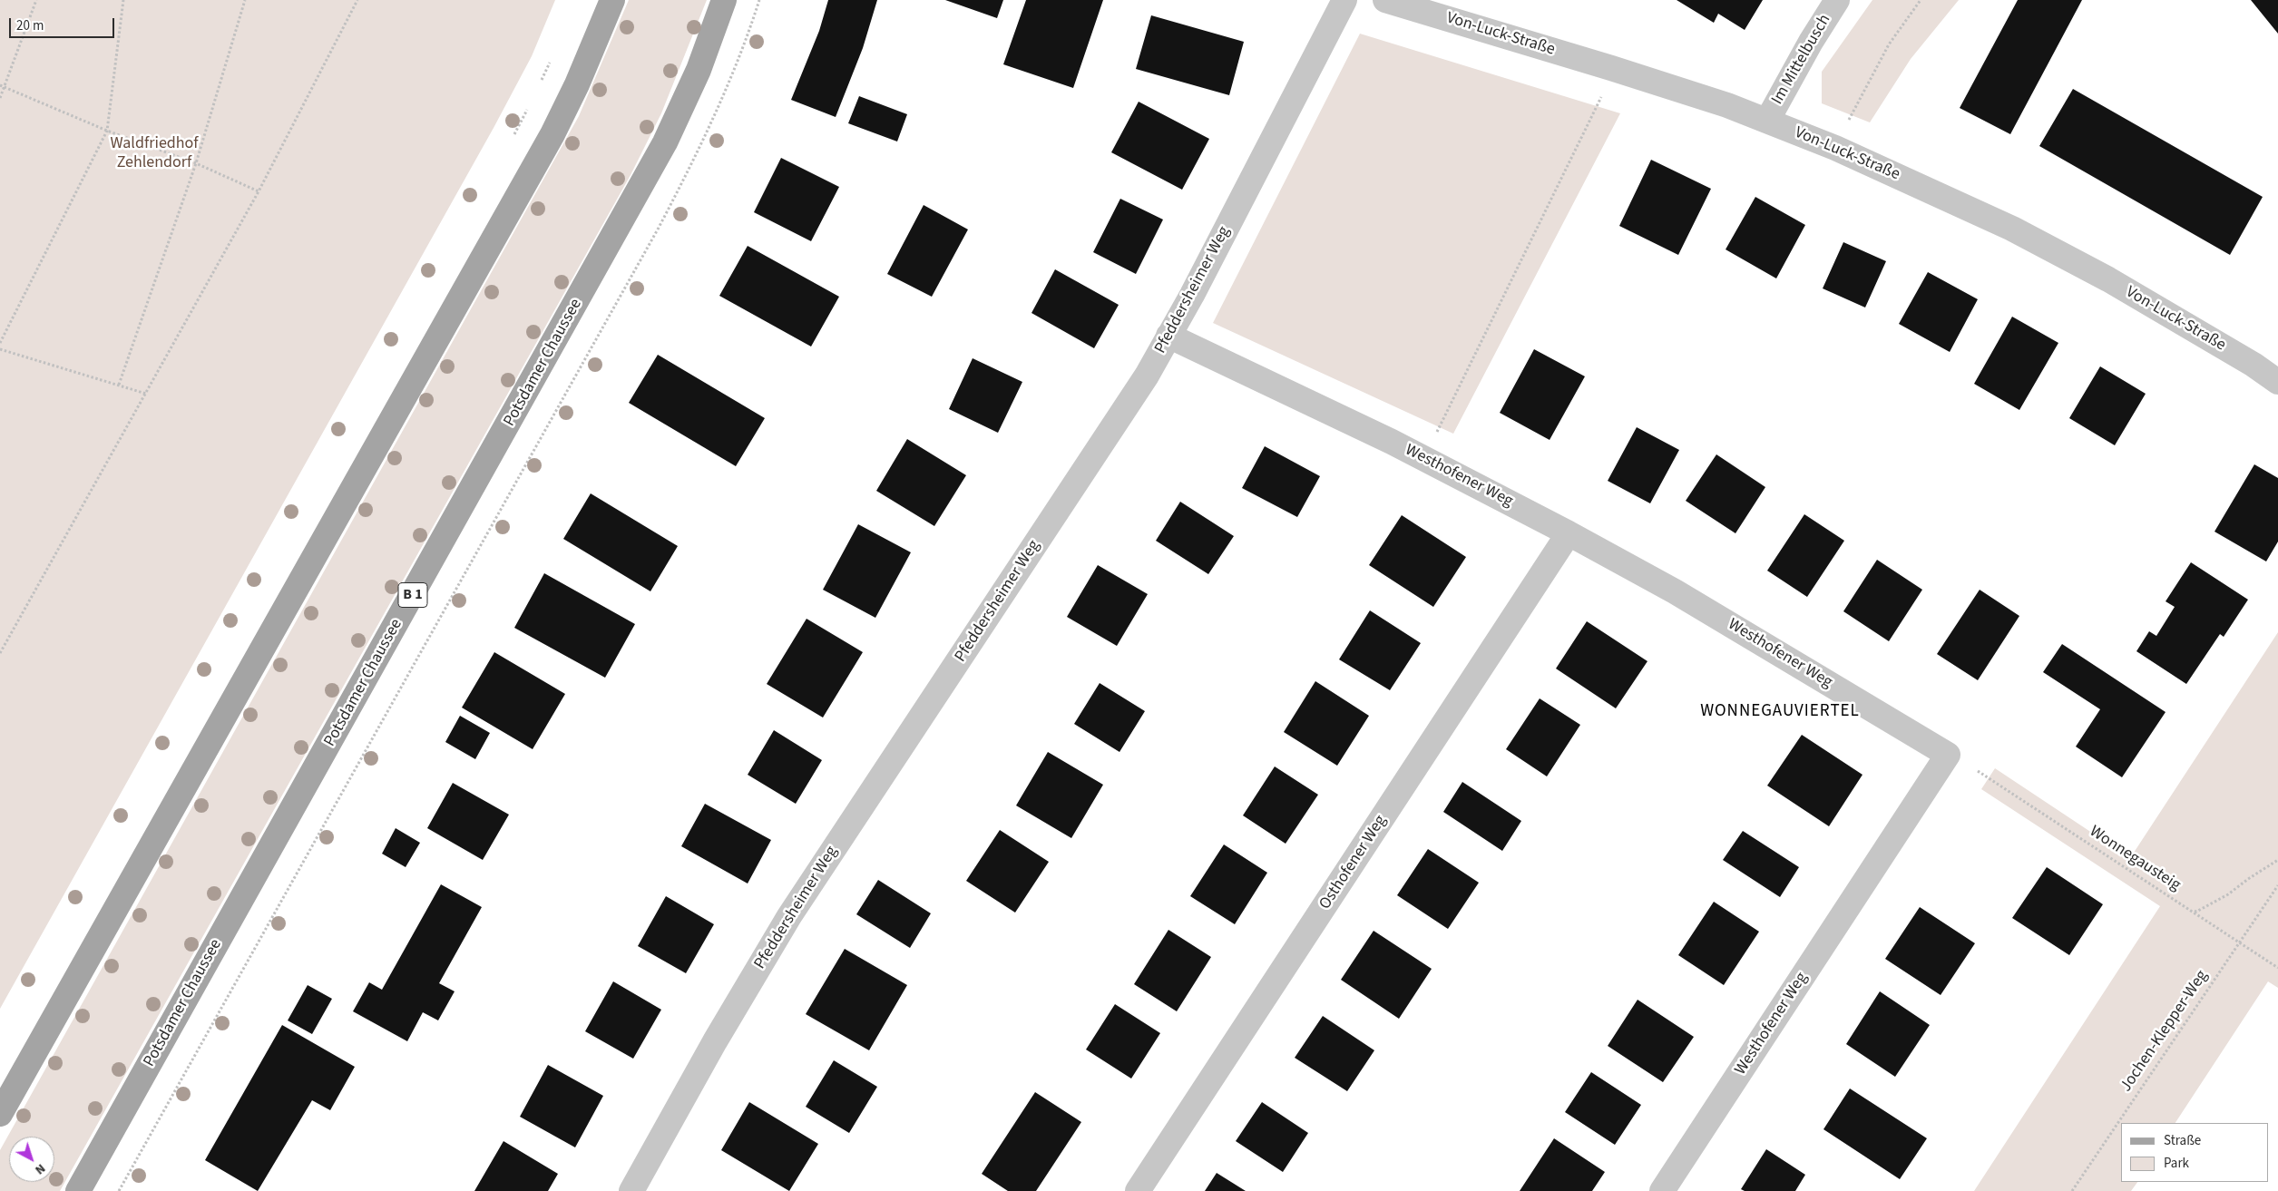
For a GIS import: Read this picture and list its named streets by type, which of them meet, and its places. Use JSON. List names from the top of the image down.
{
  "streets": {
    "main road": ["Potsdamer Chaussee", "B 1"],
    "street": [
      "Von-Luck-Straße",
      "Im Mittelbusch",
      "Pfeddersheimer Weg",
      "Westhofener Weg",
      "Osthofener Weg"
    ],
    "path": ["Wonnegausteig", "Jochen-Klepper-Weg"]
  },
  "crossings": [
    ["Von-Luck-Straße", "Im Mittelbusch"],
    ["Pfeddersheimer Weg", "Westhofener Weg"],
    ["Westhofener Weg", "Osthofener Weg"],
    ["Wonnegausteig", "Jochen-Klepper-Weg"]
  ],
  "districts": ["WONNEGAUVIERTEL"],
  "parks": ["Waldfriedhof Zehlendorf"],
  "legend": ["Straße", "Park"],
  "scale_bar": "20 m",
  "north": "bottom right"
}
